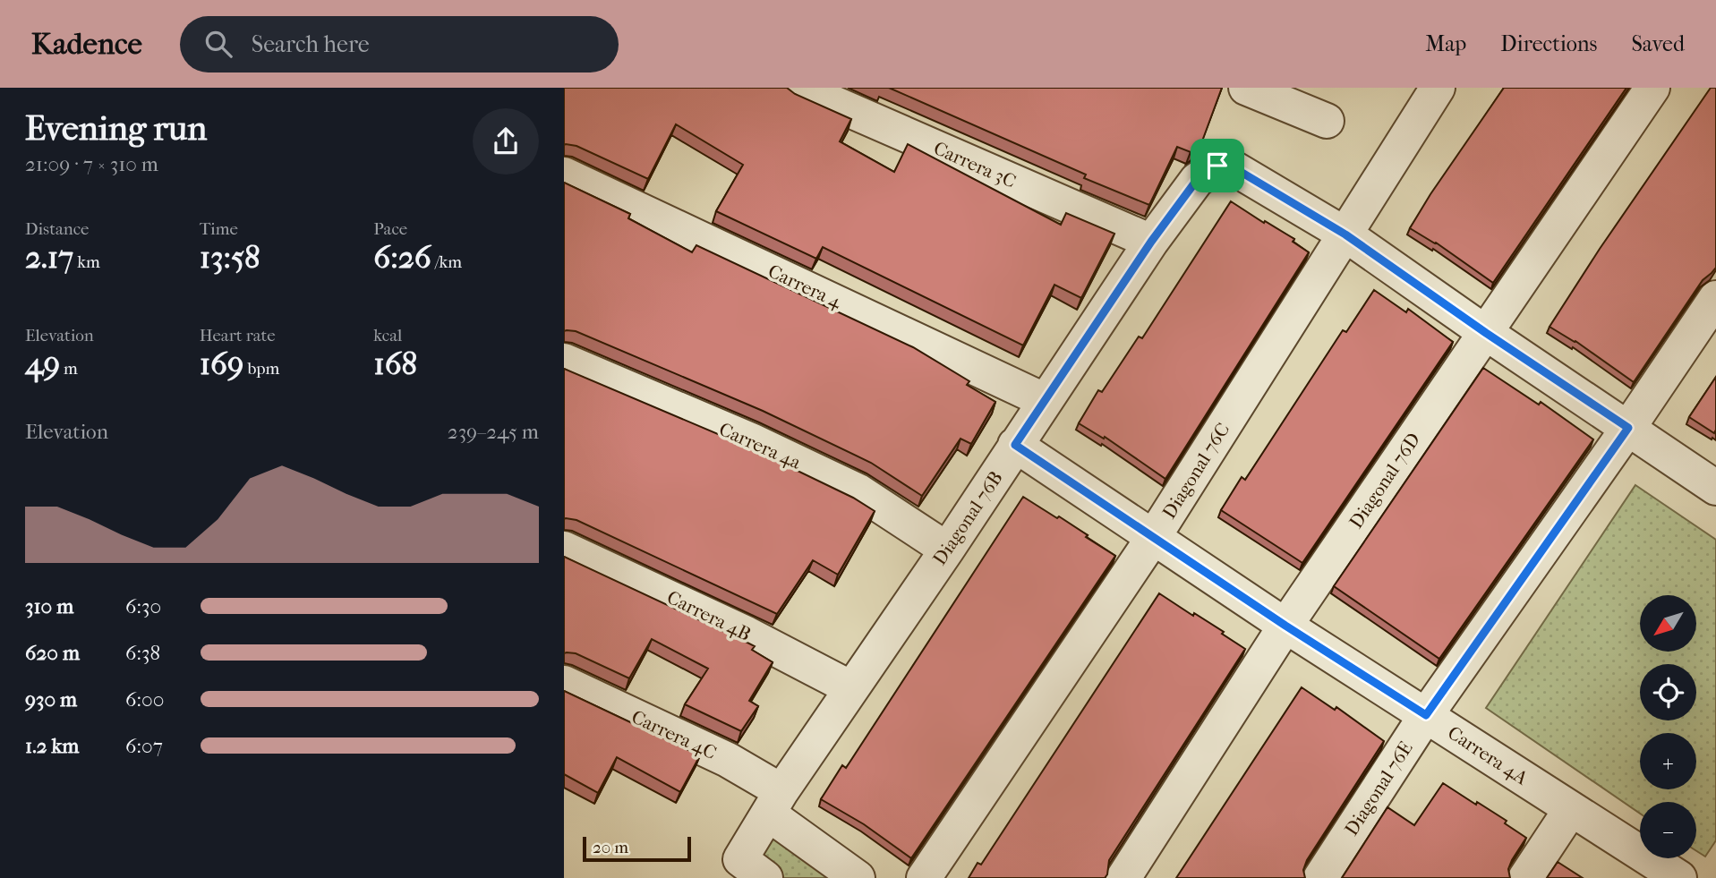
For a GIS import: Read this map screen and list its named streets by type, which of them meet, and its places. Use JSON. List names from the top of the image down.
{
  "streets": {
    "street": [
      "Carrera 3C",
      "Carrera 4",
      "Carrera 4a",
      "Diagonal 76C",
      "Diagonal 76D",
      "Diagonal 76B",
      "Carrera 4B",
      "Carrera 4C",
      "Carrera 4A",
      "Diagonal 76E"
    ]
  },
  "crossings": [
    ["Carrera 3C", "Diagonal 76B"],
    ["Carrera 4", "Diagonal 76B"],
    ["Carrera 4a", "Diagonal 76B"],
    ["Diagonal 76C", "Diagonal 76B"],
    ["Diagonal 76C", "Carrera 4A"],
    ["Diagonal 76D", "Carrera 4A"],
    ["Diagonal 76B", "Carrera 4B"],
    ["Diagonal 76B", "Carrera 4C"],
    ["Diagonal 76B", "Carrera 4A"],
    ["Carrera 4A", "Diagonal 76E"]
  ],
  "scale_bar": "20 m",
  "north": "bottom left",
  "page": {
    "header": "Kadence",
    "search": "Search here",
    "nav": ["Map", "Directions", "Saved"],
    "heading": ["Evening run", "21:09 · 7 × 310 m"],
    "stats": [
      ["Distance", "2.17 km"],
      ["Time", "13:58"],
      ["Pace", "6:26 /km"],
      ["Elevation", "49 m"],
      ["Heart rate", "169 bpm"],
      ["kcal", "168"]
    ],
    "chart": ["Elevation", "239–245 m"],
    "list": [
      {
        "name": "310 m",
        "note": "6:30"
      },
      {
        "name": "620 m",
        "note": "6:38"
      },
      {
        "name": "930 m",
        "note": "6:00"
      },
      {
        "name": "1.2 km",
        "note": "6:07"
      }
    ],
    "map_buttons": ["+", "−"],
    "scale": "20 m"
  }
}
